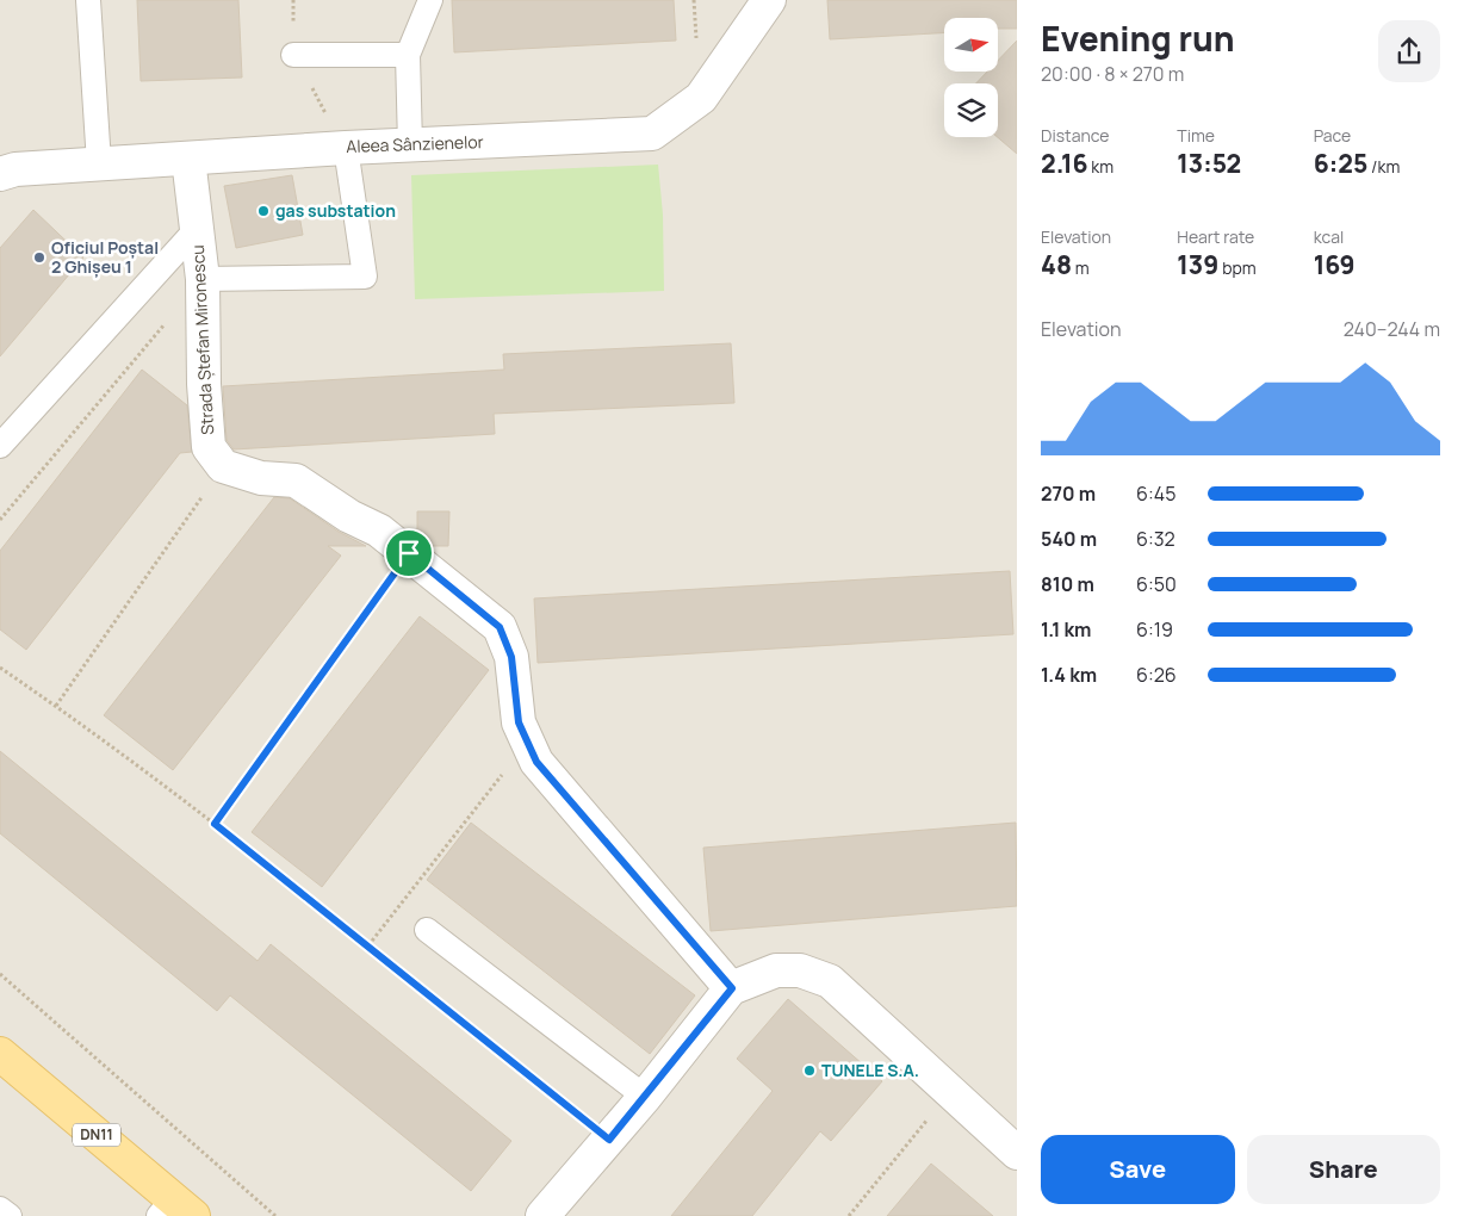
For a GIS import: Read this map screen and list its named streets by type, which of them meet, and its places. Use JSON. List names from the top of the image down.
{
  "streets": {
    "main road": ["DN11"],
    "street": ["Aleea Sânzienelor", "Strada Ștefan Mironescu"]
  },
  "crossings": [
    ["Aleea Sânzienelor", "Strada Ștefan Mironescu"]
  ],
  "places": ["gas substation", "Oficiul Poștal 2 Ghișeu 1", "TUNELE S.A."],
  "north": "right",
  "page": {
    "heading": ["Evening run", "20:00 · 8 × 270 m"],
    "stats": [
      ["Distance", "2.16 km"],
      ["Time", "13:52"],
      ["Pace", "6:25 /km"],
      ["Elevation", "48 m"],
      ["Heart rate", "139 bpm"],
      ["kcal", "169"]
    ],
    "chart": ["Elevation", "240–244 m"],
    "list": [
      {
        "name": "270 m",
        "note": "6:45"
      },
      {
        "name": "540 m",
        "note": "6:32"
      },
      {
        "name": "810 m",
        "note": "6:50"
      },
      {
        "name": "1.1 km",
        "note": "6:19"
      },
      {
        "name": "1.4 km",
        "note": "6:26"
      }
    ],
    "buttons": ["Save", "Share"]
  }
}
